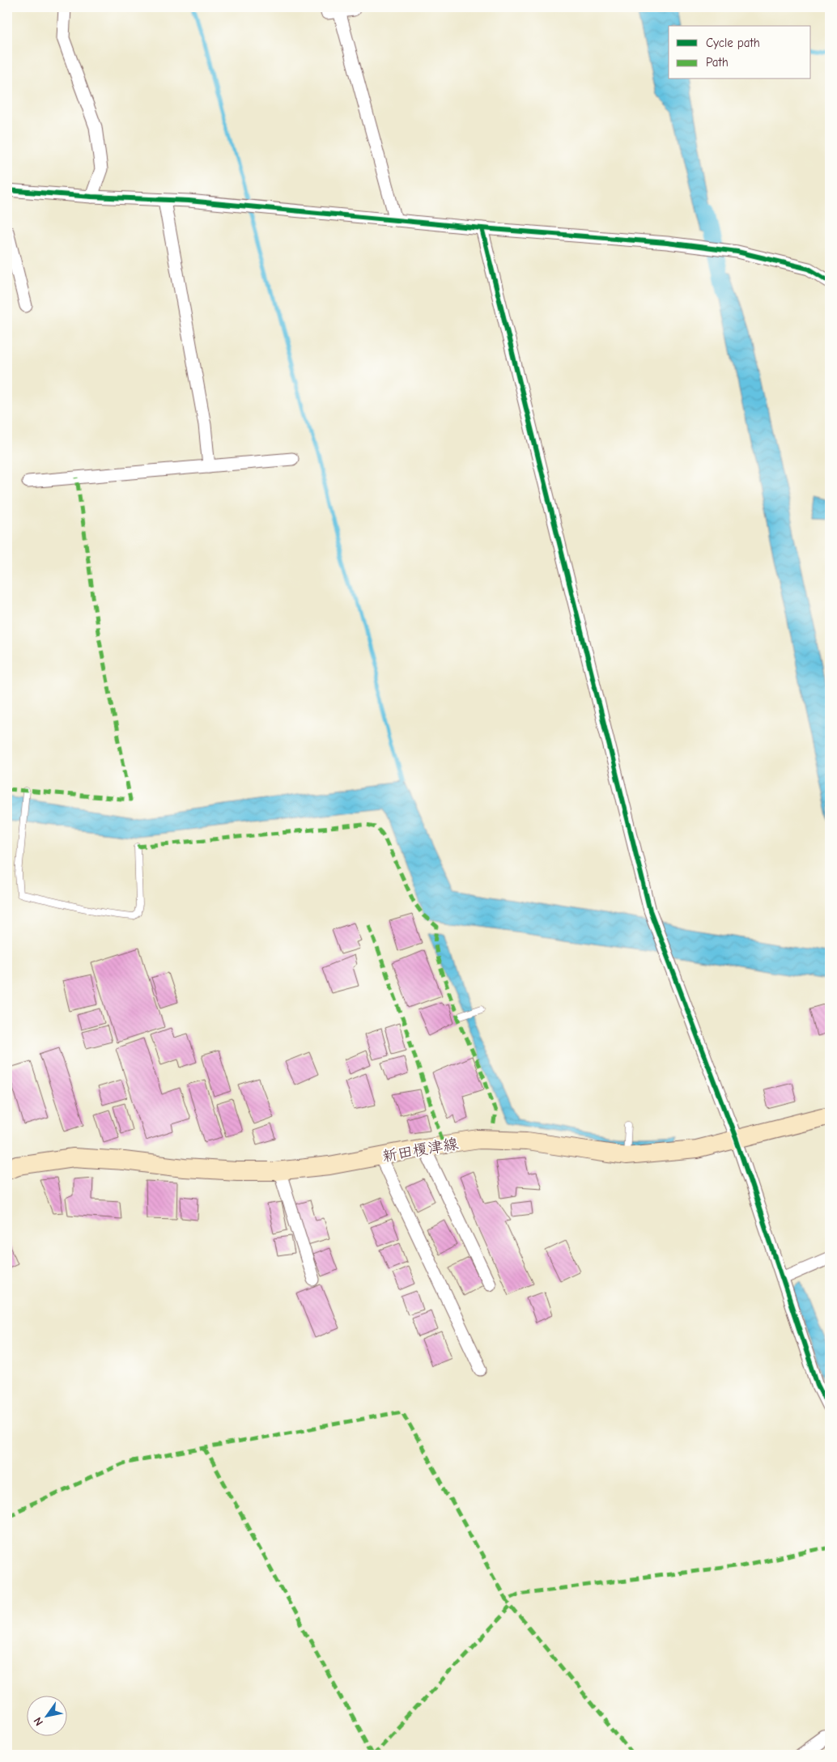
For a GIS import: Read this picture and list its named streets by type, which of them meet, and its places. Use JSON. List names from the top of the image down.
{
  "streets": {
    "main road": ["新田榎津線"]
  },
  "legend": ["Cycle path", "Path"],
  "north": "bottom left"
}
